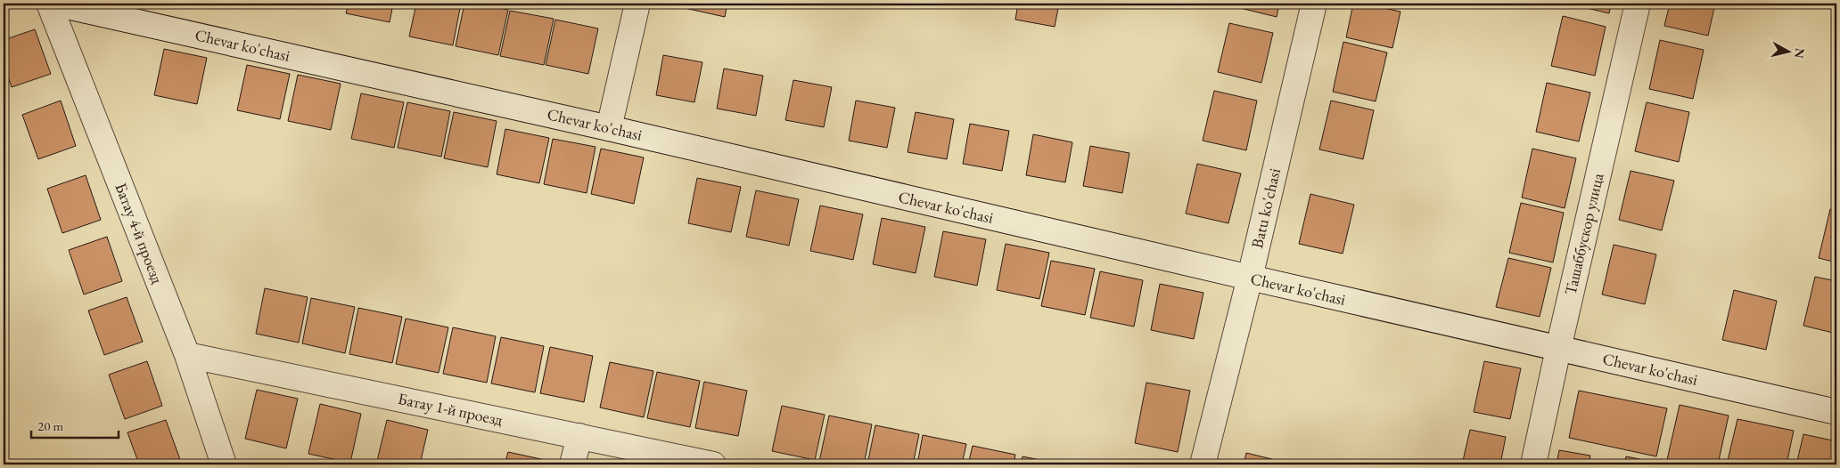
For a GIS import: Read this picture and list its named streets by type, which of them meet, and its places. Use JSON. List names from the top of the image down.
{
  "streets": {
    "street": [
      "Chevar ko'chasi",
      "Batu ko'chasi",
      "Батау 4-й проезд",
      "Ташаббускор улица",
      "Батау 1-й проезд"
    ]
  },
  "crossings": [
    ["Chevar ko'chasi", "Batu ko'chasi"],
    ["Chevar ko'chasi", "Ташаббускор улица"],
    ["Батау 4-й проезд", "Батау 1-й проезд"]
  ],
  "scale_bar": "20 m",
  "north": "right"
}
